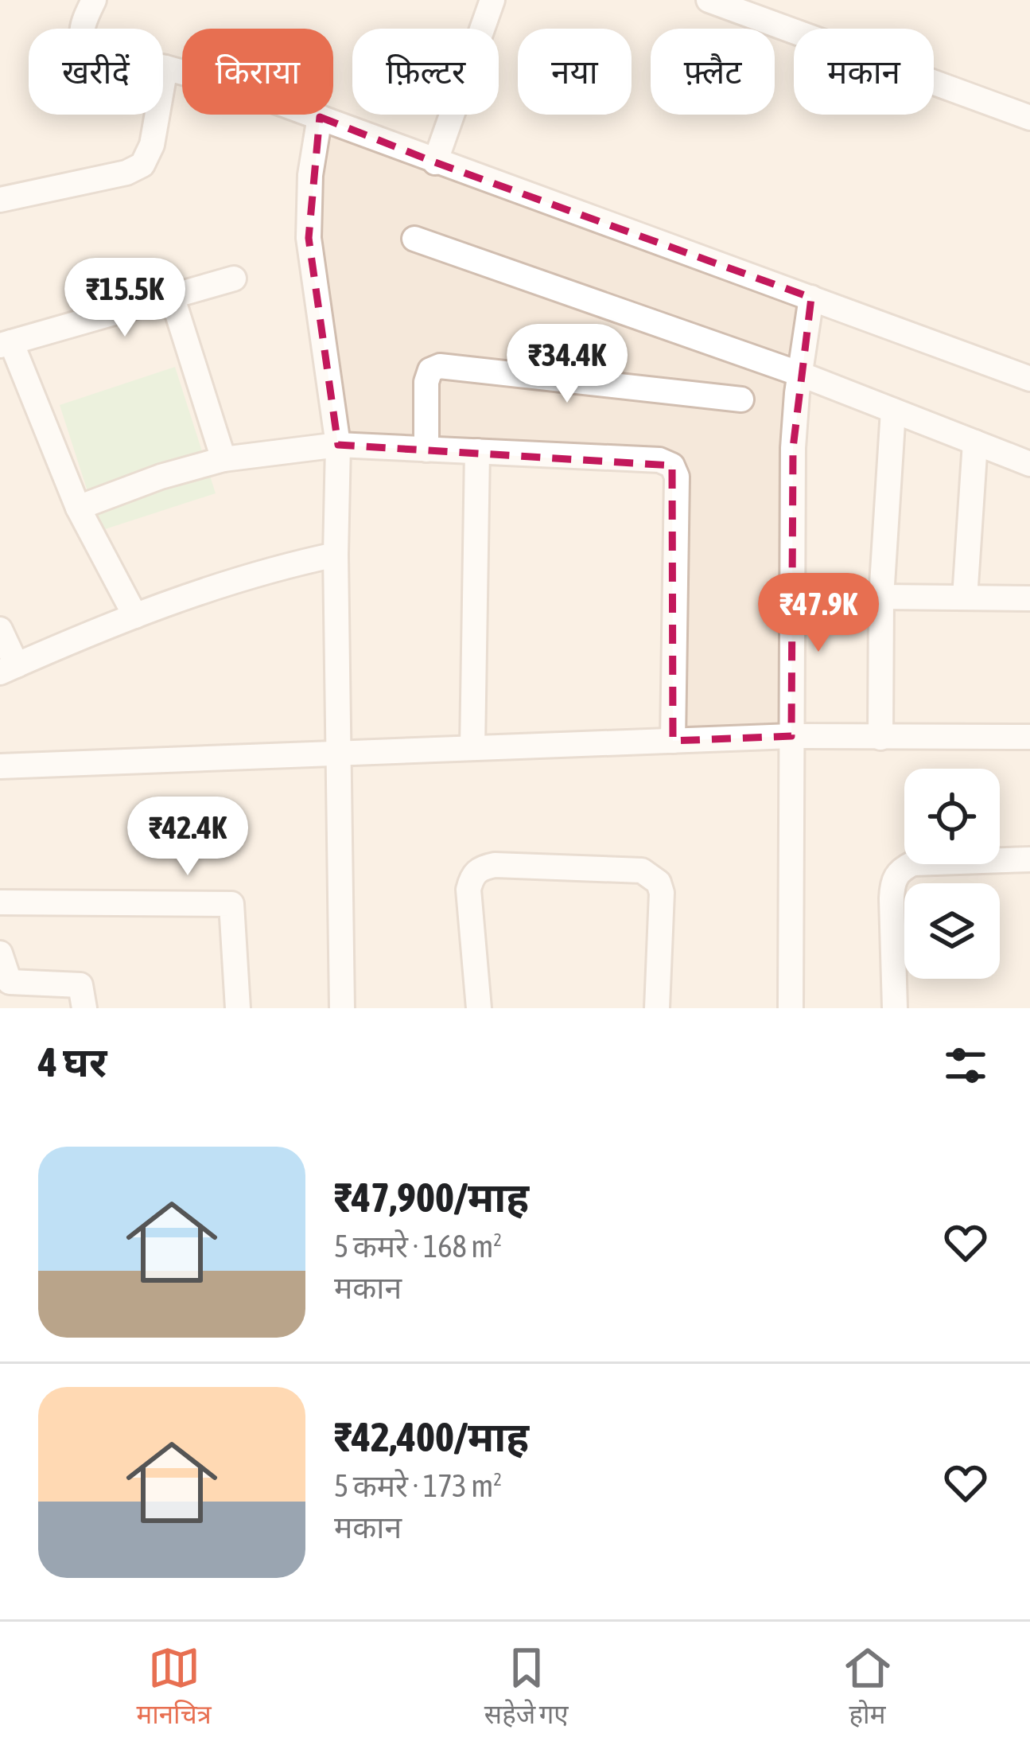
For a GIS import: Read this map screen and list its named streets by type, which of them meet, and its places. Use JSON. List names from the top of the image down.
{
  "page": {
    "chip": [
      "खरीदें",
      "किराया",
      "फ़िल्टर",
      "नया",
      "फ़्लैट",
      "मकान"
    ],
    "price": [
      "₹15.5K",
      "₹34.4K",
      "₹47.9K",
      "₹42.4K"
    ],
    "heading": "4 घर",
    "list": [
      {
        "name": "₹47,900/माह",
        "note": "5 कमरे · 168 m² · मकान"
      },
      {
        "name": "₹42,400/माह",
        "note": "5 कमरे · 173 m² · मकान"
      }
    ],
    "tabs": ["मानचित्र", "सहेजे गए", "होम"]
  }
}
